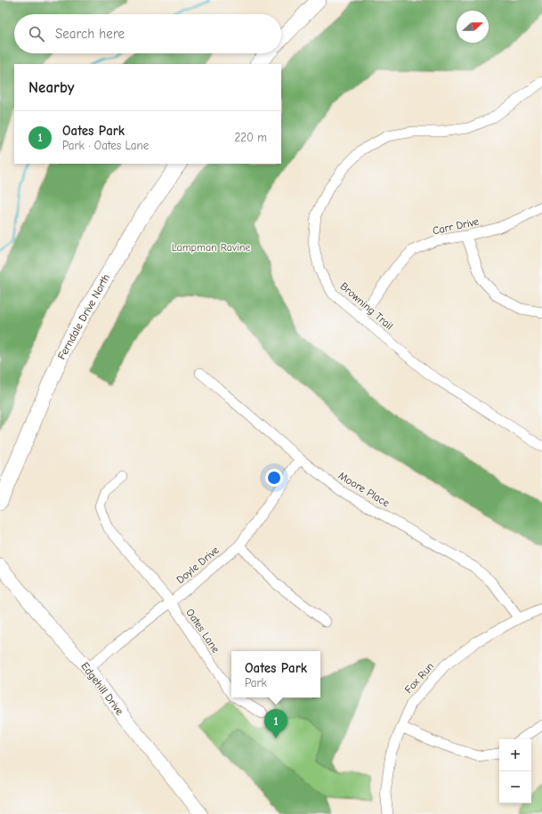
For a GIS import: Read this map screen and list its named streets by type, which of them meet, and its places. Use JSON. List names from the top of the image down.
{
  "streets": {
    "main road": ["Ferndale Drive North"],
    "street": [
      "Carr Drive",
      "Browning Trail",
      "Moore Place",
      "Doyle Drive",
      "Oates Lane",
      "Fox Run",
      "Edgehill Drive"
    ]
  },
  "crossings": [
    ["Carr Drive", "Browning Trail"],
    ["Moore Place", "Doyle Drive"],
    ["Moore Place", "Fox Run"],
    ["Doyle Drive", "Oates Lane"],
    ["Doyle Drive", "Edgehill Drive"]
  ],
  "parks": ["Lampman Ravine"],
  "north": "right",
  "page": {
    "search": "Search here",
    "heading": "Nearby",
    "list": [
      {
        "mark": "1",
        "name": "Oates Park",
        "note": "Park · Oates Lane",
        "value": "220 m"
      }
    ],
    "popup": ["Oates Park", "Park"],
    "pins": "1",
    "map_buttons": ["+", "−"]
  }
}
